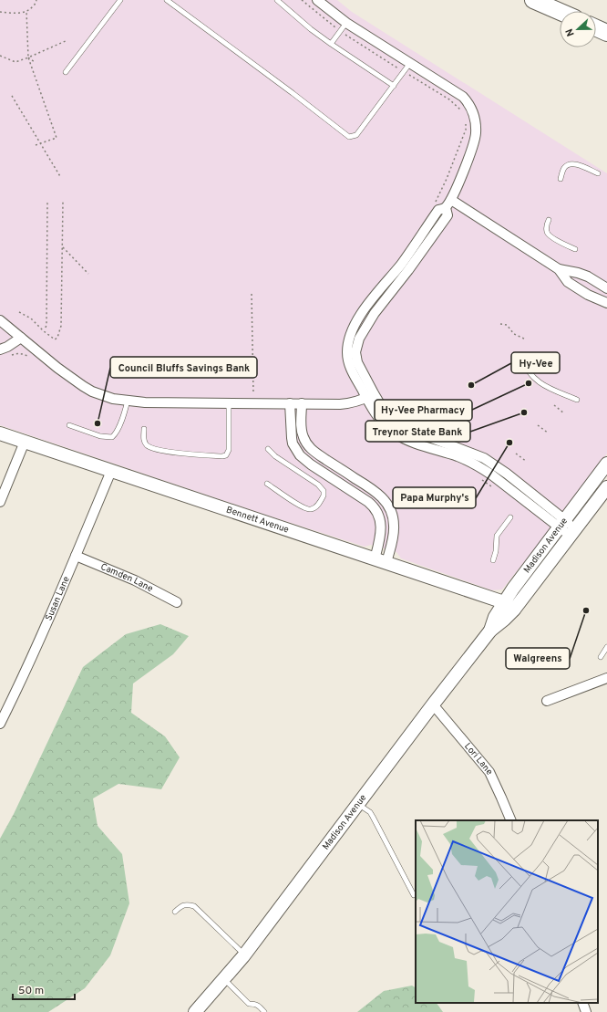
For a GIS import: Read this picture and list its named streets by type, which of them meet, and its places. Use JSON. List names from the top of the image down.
{
  "streets": {
    "main road": ["Bennett Avenue", "Madison Avenue"],
    "street": ["Camden Lane", "Susan Lane", "Lori Lane"]
  },
  "crossings": [
    ["Bennett Avenue", "Madison Avenue"],
    ["Bennett Avenue", "Susan Lane"],
    ["Madison Avenue", "Lori Lane"],
    ["Camden Lane", "Susan Lane"]
  ],
  "places": [
    "Hy-Vee Pharmacy",
    "Hy-Vee",
    "Treynor State Bank",
    "Council Bluffs Savings Bank",
    "Papa Murphy's",
    "Walgreens"
  ],
  "scale_bar": "50 m",
  "north": "left"
}
